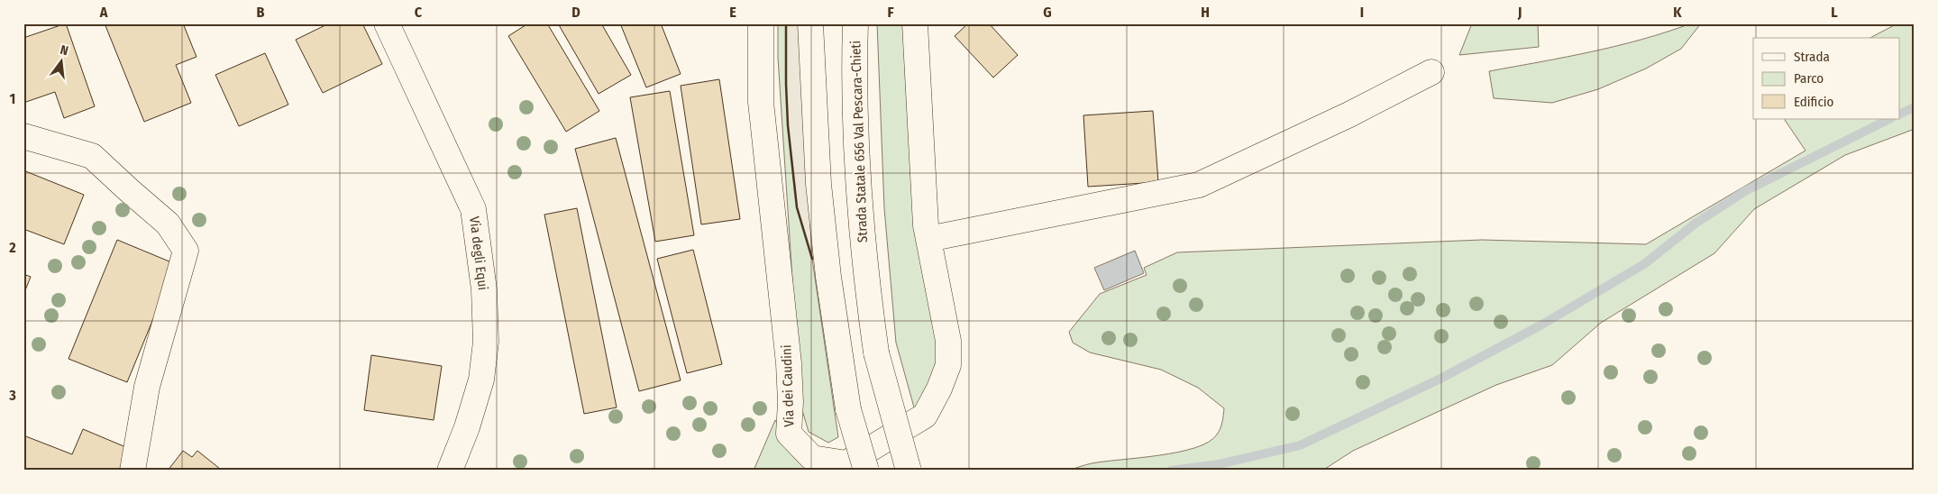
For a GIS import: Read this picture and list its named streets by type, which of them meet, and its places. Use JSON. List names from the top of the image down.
{
  "streets": {
    "main road": ["Strada Statale 656 Val Pescara-Chieti", "Via degli Equi", "Via dei Caudini"]
  },
  "legend": ["Strada", "Parco", "Edificio"],
  "north": "top",
  "grid": {
    "columns": [
      "A",
      "B",
      "C",
      "D",
      "E",
      "F",
      "G",
      "H",
      "I",
      "J",
      "K",
      "L"
    ],
    "rows": ["1", "2", "3"]
  }
}
